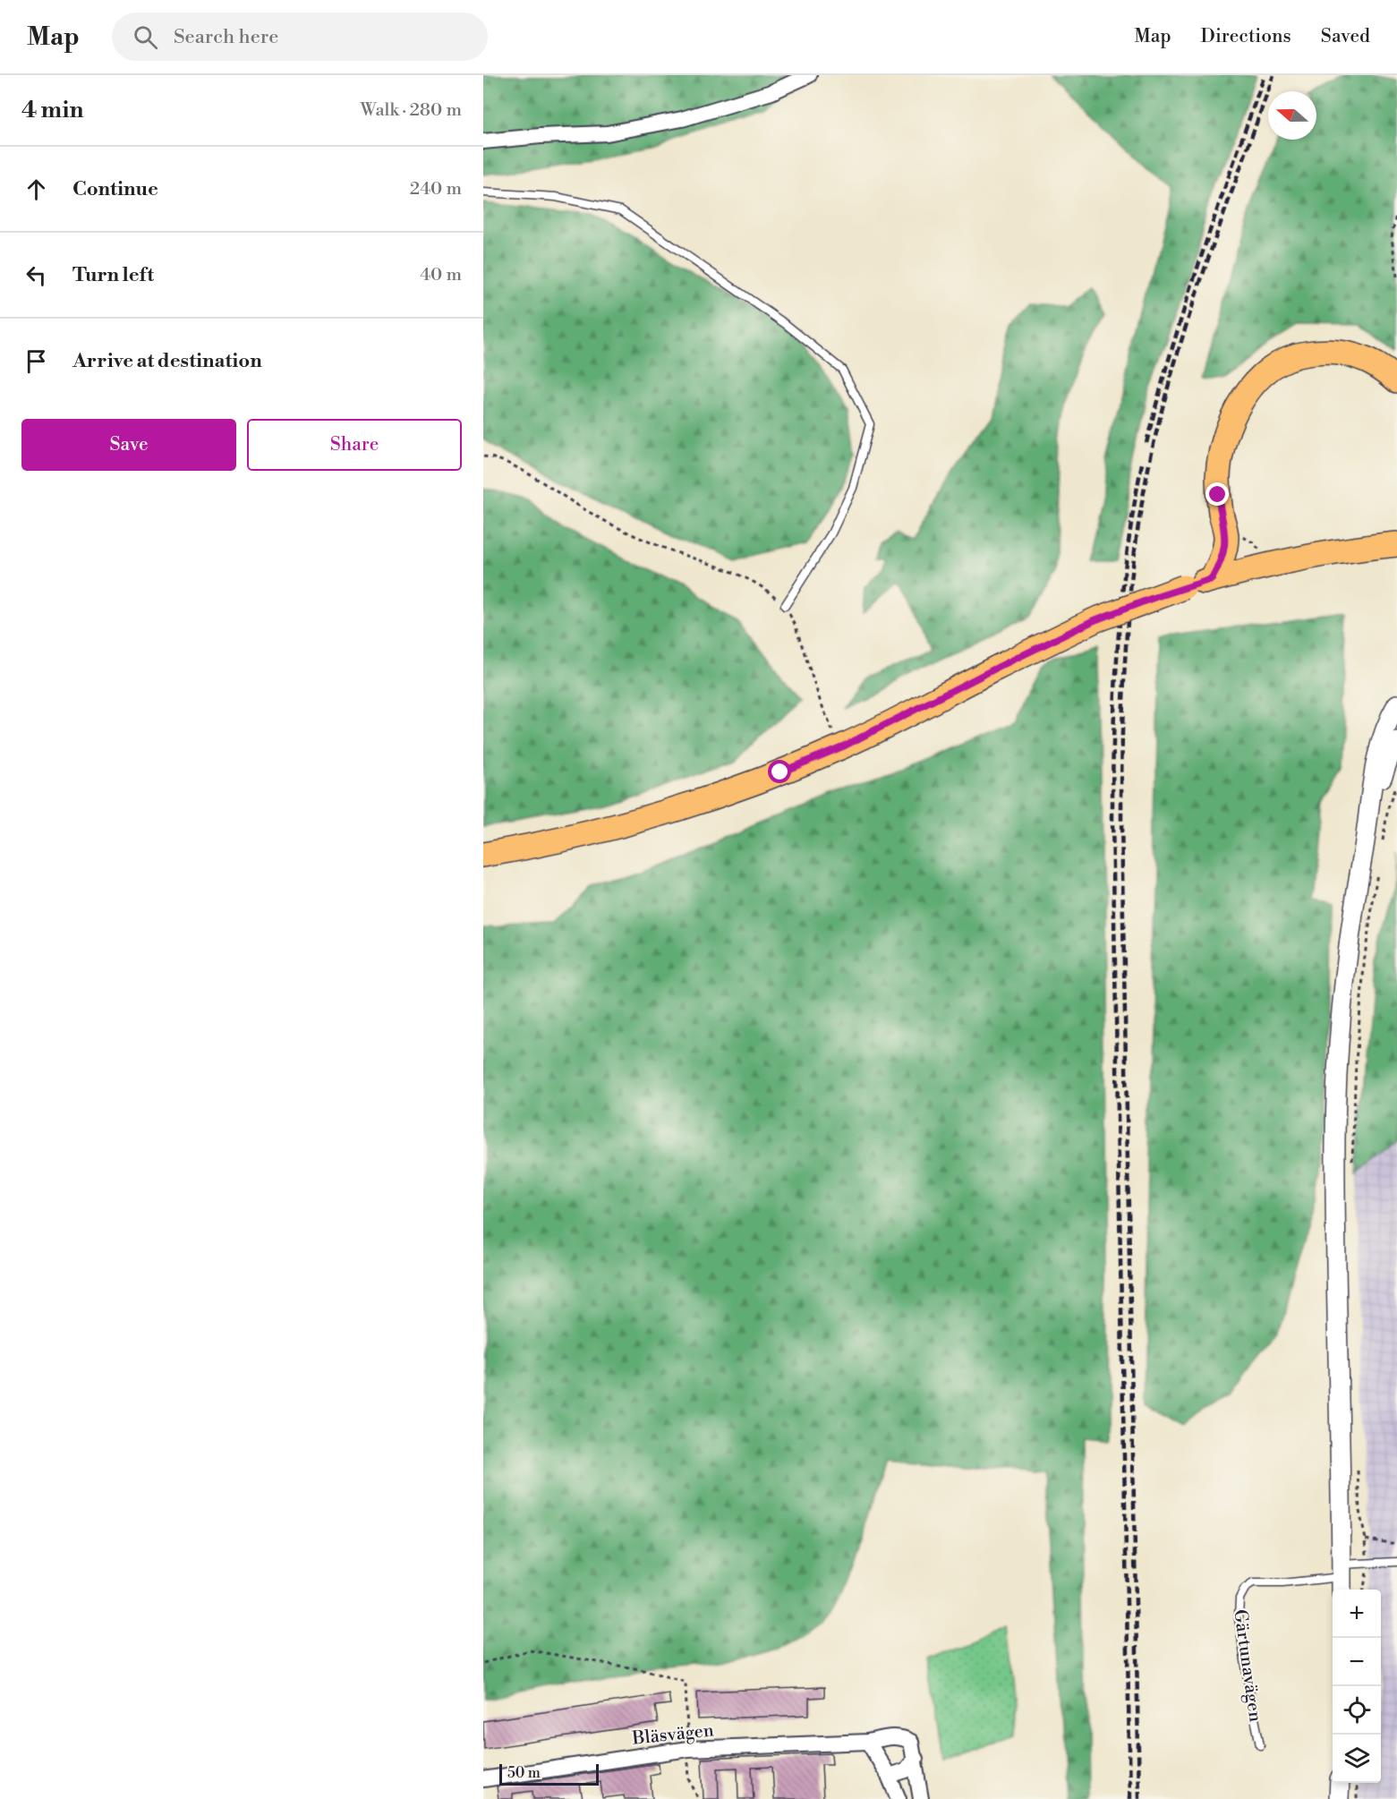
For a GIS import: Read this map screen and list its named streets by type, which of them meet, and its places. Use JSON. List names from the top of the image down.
{
  "streets": {
    "street": ["Bläsvägen"],
    "lane": ["Gärtunavägen"]
  },
  "scale_bar": "50 m",
  "north": "left",
  "page": {
    "header": "Map",
    "search": "Search here",
    "nav": ["Map", "Directions", "Saved"],
    "heading": ["4 min", "Walk · 280 m"],
    "list": [
      ["Continue", "240 m"],
      ["Turn left", "40 m"],
      "Arrive at destination"
    ],
    "buttons": ["Save", "Share"],
    "map_buttons": ["+", "−"],
    "scale": "50 m"
  }
}
